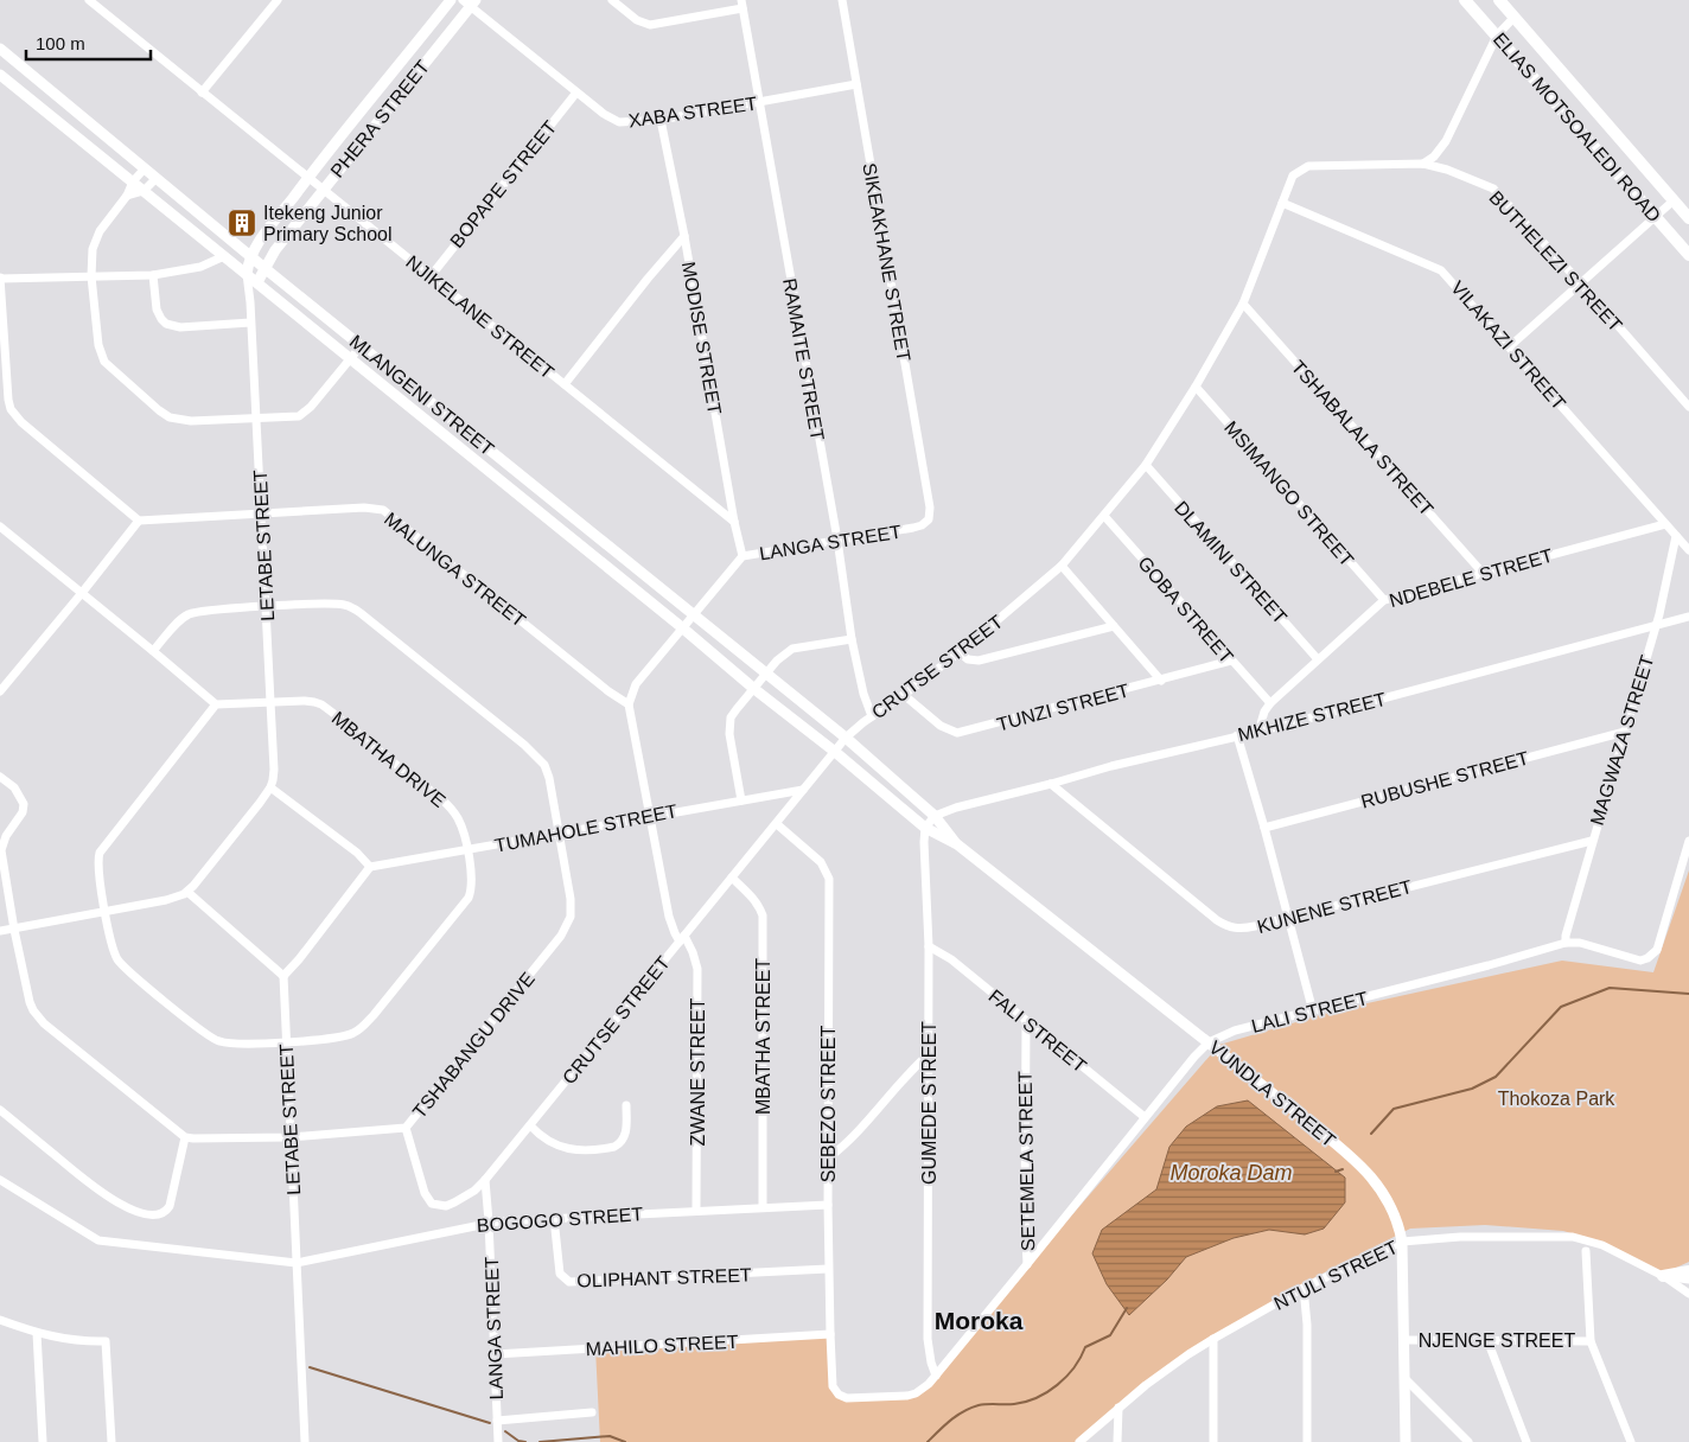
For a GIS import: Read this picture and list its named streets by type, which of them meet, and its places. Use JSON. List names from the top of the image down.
{
  "streets": {
    "main road": ["ELIAS MOTSOALEDI ROAD"],
    "street": [
      "XABA STREET",
      "PHERA STREET",
      "BOPAPE STREET",
      "BUTHELEZI STREET",
      "SIKEAKHANE STREET",
      "NJIKELANE STREET",
      "MODISE STREET",
      "VILAKAZI STREET",
      "RAMAITE STREET",
      "MLANGENI STREET",
      "TSHABALALA STREET",
      "MSIMANGO STREET",
      "LANGA STREET",
      "LETABE STREET",
      "DLAMINI STREET",
      "MALUNGA STREET",
      "NDEBELE STREET",
      "GOBA STREET",
      "CRUTSE STREET",
      "TUNZI STREET",
      "MKHIZE STREET",
      "MAGWAZA STREET",
      "MBATHA DRIVE",
      "RUBUSHE STREET",
      "TUMAHOLE STREET",
      "KUNENE STREET",
      "LALI STREET",
      "FALI STREET",
      "MBATHA STREET",
      "TSHABANGU DRIVE",
      "ZWANE STREET",
      "VUNDLA STREET",
      "GUMEDE STREET",
      "SEBEZO STREET",
      "SETEMELA STREET",
      "BOGOGO STREET",
      "NTULI STREET",
      "OLIPHANT STREET",
      "NJENGE STREET",
      "MAHILO STREET"
    ]
  },
  "crossings": [
    ["XABA STREET", "PHERA STREET"],
    ["XABA STREET", "BOPAPE STREET"],
    ["XABA STREET", "SIKEAKHANE STREET"],
    ["XABA STREET", "MODISE STREET"],
    ["XABA STREET", "RAMAITE STREET"],
    ["PHERA STREET", "NJIKELANE STREET"],
    ["PHERA STREET", "MLANGENI STREET"],
    ["PHERA STREET", "LETABE STREET"],
    ["BOPAPE STREET", "NJIKELANE STREET"],
    ["BUTHELEZI STREET", "CRUTSE STREET"],
    ["SIKEAKHANE STREET", "LANGA STREET"],
    ["NJIKELANE STREET", "MODISE STREET"],
    ["MODISE STREET", "LANGA STREET"],
    ["VILAKAZI STREET", "NDEBELE STREET"],
    ["VILAKAZI STREET", "CRUTSE STREET"],
    ["VILAKAZI STREET", "MAGWAZA STREET"],
    ["RAMAITE STREET", "LANGA STREET"],
    ["RAMAITE STREET", "CRUTSE STREET"],
    ["MLANGENI STREET", "LANGA STREET"],
    ["MLANGENI STREET", "LETABE STREET"],
    ["MLANGENI STREET", "CRUTSE STREET"],
    ["MLANGENI STREET", "VUNDLA STREET"],
    ["TSHABALALA STREET", "NDEBELE STREET"],
    ["TSHABALALA STREET", "CRUTSE STREET"],
    ["MSIMANGO STREET", "NDEBELE STREET"],
    ["MSIMANGO STREET", "CRUTSE STREET"],
    ["LANGA STREET", "MALUNGA STREET"],
    ["LANGA STREET", "CRUTSE STREET"],
    ["LANGA STREET", "BOGOGO STREET"],
    ["LANGA STREET", "MAHILO STREET"],
    ["LETABE STREET", "MALUNGA STREET"],
    ["LETABE STREET", "MBATHA DRIVE"],
    ["LETABE STREET", "TSHABANGU DRIVE"],
    ["LETABE STREET", "BOGOGO STREET"],
    ["DLAMINI STREET", "NDEBELE STREET"],
    ["DLAMINI STREET", "CRUTSE STREET"],
    ["NDEBELE STREET", "GOBA STREET"],
    ["NDEBELE STREET", "MKHIZE STREET"],
    ["GOBA STREET", "CRUTSE STREET"],
    ["GOBA STREET", "TUNZI STREET"],
    ["CRUTSE STREET", "TUNZI STREET"],
    ["CRUTSE STREET", "TUMAHOLE STREET"],
    ["CRUTSE STREET", "MBATHA STREET"],
    ["CRUTSE STREET", "TSHABANGU DRIVE"],
    ["CRUTSE STREET", "ZWANE STREET"],
    ["CRUTSE STREET", "VUNDLA STREET"],
    ["CRUTSE STREET", "SEBEZO STREET"],
    ["MKHIZE STREET", "MAGWAZA STREET"],
    ["MKHIZE STREET", "KUNENE STREET"],
    ["MKHIZE STREET", "VUNDLA STREET"],
    ["MAGWAZA STREET", "RUBUSHE STREET"],
    ["MAGWAZA STREET", "KUNENE STREET"],
    ["MAGWAZA STREET", "LALI STREET"],
    ["MBATHA DRIVE", "TUMAHOLE STREET"],
    ["TUMAHOLE STREET", "TSHABANGU DRIVE"],
    ["LALI STREET", "FALI STREET"],
    ["LALI STREET", "VUNDLA STREET"],
    ["LALI STREET", "GUMEDE STREET"],
    ["LALI STREET", "SEBEZO STREET"],
    ["LALI STREET", "SETEMELA STREET"],
    ["FALI STREET", "GUMEDE STREET"],
    ["FALI STREET", "SETEMELA STREET"],
    ["MBATHA STREET", "BOGOGO STREET"],
    ["ZWANE STREET", "BOGOGO STREET"],
    ["VUNDLA STREET", "GUMEDE STREET"],
    ["VUNDLA STREET", "NTULI STREET"],
    ["VUNDLA STREET", "NJENGE STREET"],
    ["SEBEZO STREET", "BOGOGO STREET"],
    ["SEBEZO STREET", "OLIPHANT STREET"],
    ["SEBEZO STREET", "MAHILO STREET"],
    ["BOGOGO STREET", "OLIPHANT STREET"]
  ],
  "districts": ["Moroka"],
  "water": ["Moroka Dam"],
  "parks": ["Thokoza Park"],
  "places": {
    "building": ["Itekeng Junior Primary School"]
  },
  "scale_bar": "100 m"
}
